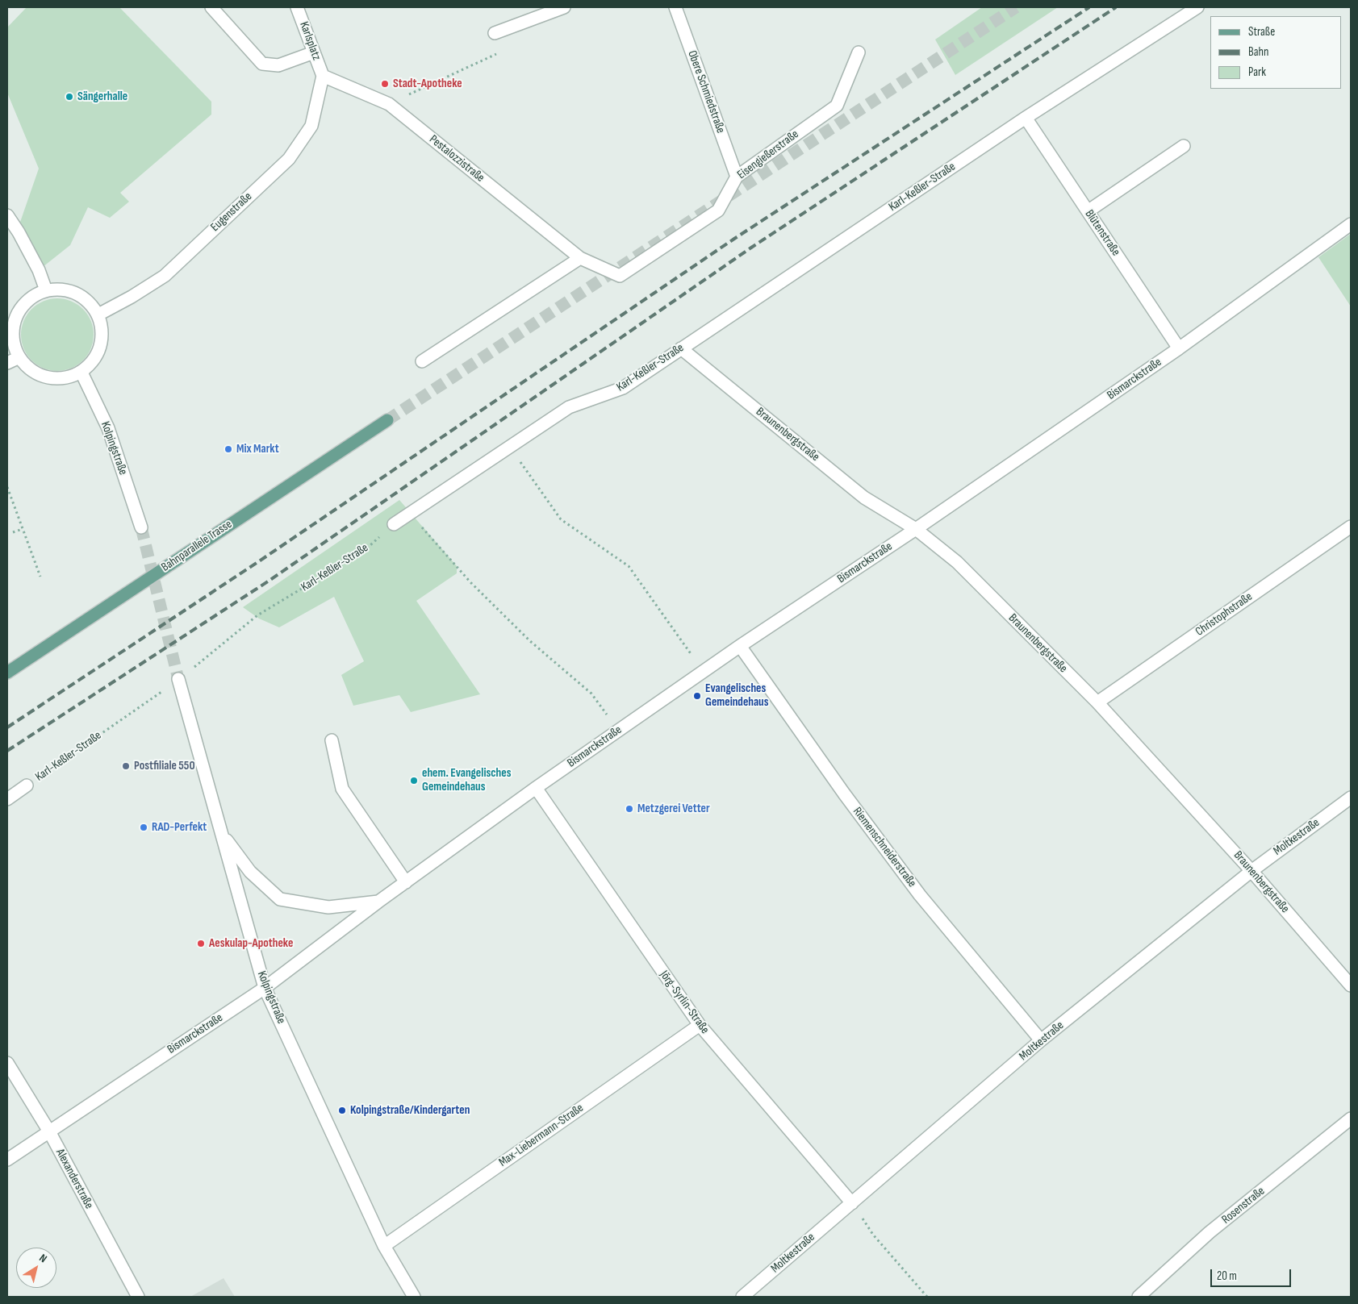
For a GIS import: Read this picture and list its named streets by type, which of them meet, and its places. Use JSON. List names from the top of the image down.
{
  "streets": {
    "main road": ["Bahnparallele Trasse"],
    "street": [
      "Karlsplatz",
      "Obere Schmiedstraße",
      "Eisengießerstraße",
      "Pestalozzistraße",
      "Karl-Keßler-Straße",
      "Eugenstraße",
      "Blütenstraße",
      "Bismarckstraße",
      "Braunenbergstraße",
      "Kolpingstraße",
      "Christophstraße",
      "Moltkestraße",
      "Riemenschneiderstraße",
      "Jörg-Syrlin-Straße",
      "Max-Liebermann-Straße",
      "Alexanderstraße",
      "Rosenstraße"
    ]
  },
  "crossings": [
    ["Karlsplatz", "Pestalozzistraße"],
    ["Karlsplatz", "Eugenstraße"],
    ["Obere Schmiedstraße", "Eisengießerstraße"],
    ["Eisengießerstraße", "Pestalozzistraße"],
    ["Pestalozzistraße", "Eugenstraße"],
    ["Karl-Keßler-Straße", "Blütenstraße"],
    ["Karl-Keßler-Straße", "Braunenbergstraße"],
    ["Karl-Keßler-Straße", "Kolpingstraße"],
    ["Eugenstraße", "Kolpingstraße"],
    ["Blütenstraße", "Bismarckstraße"],
    ["Bismarckstraße", "Braunenbergstraße"],
    ["Bismarckstraße", "Kolpingstraße"],
    ["Bismarckstraße", "Riemenschneiderstraße"],
    ["Bismarckstraße", "Jörg-Syrlin-Straße"],
    ["Bismarckstraße", "Alexanderstraße"],
    ["Braunenbergstraße", "Christophstraße"],
    ["Braunenbergstraße", "Moltkestraße"],
    ["Kolpingstraße", "Max-Liebermann-Straße"],
    ["Moltkestraße", "Riemenschneiderstraße"],
    ["Moltkestraße", "Jörg-Syrlin-Straße"],
    ["Jörg-Syrlin-Straße", "Max-Liebermann-Straße"]
  ],
  "places": [
    "Stadt-Apotheke",
    "Sängerhalle",
    "Mix Markt",
    "Evangelisches Gemeindehaus",
    "Postfiliale 550",
    "ehem. Evangelisches Gemeindehaus",
    "Metzgerei Vetter",
    "RAD-Perfekt",
    "Aeskulap-Apotheke",
    "Kolpingstraße/Kindergarten"
  ],
  "legend": ["Straße", "Bahn", "Park"],
  "scale_bar": "20 m",
  "north": "top right"
}
